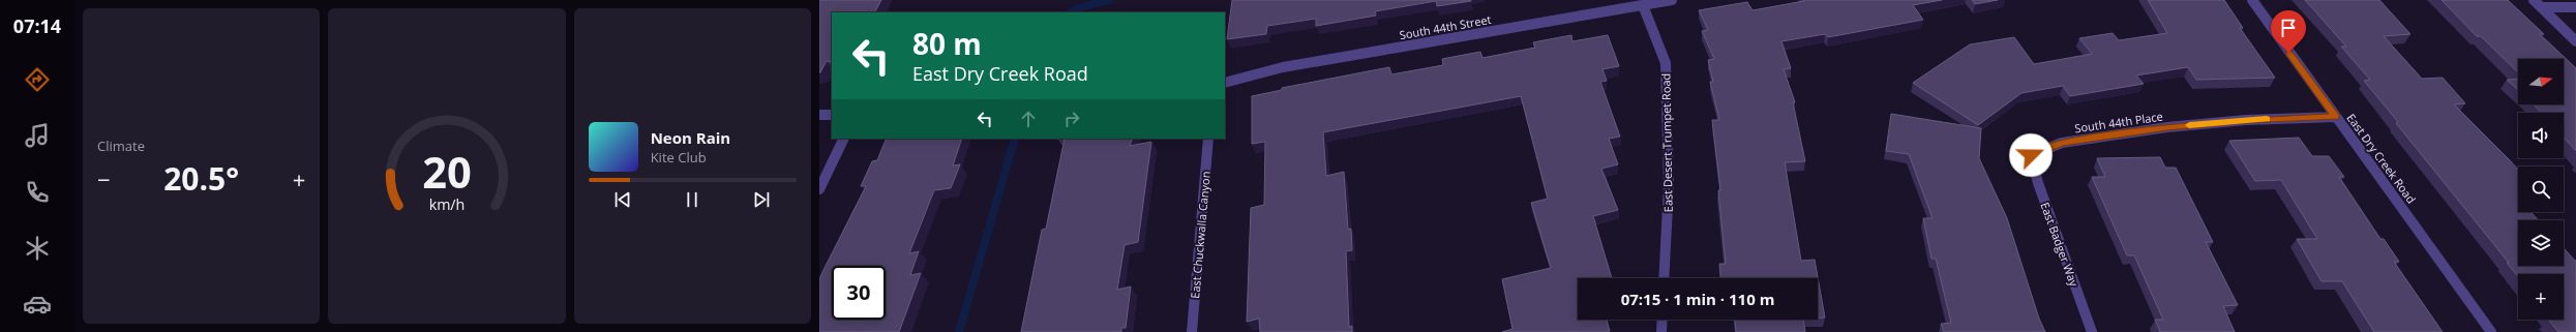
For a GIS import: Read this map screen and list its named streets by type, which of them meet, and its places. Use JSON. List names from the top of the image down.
{
  "streets": {
    "street": [
      "South 44th Street",
      "South 44th Place",
      "East Desert Trumpet Road",
      "East Dry Creek Road",
      "East Chuckwalla Canyon",
      "East Badger Way"
    ]
  },
  "crossings": [
    ["South 44th Street", "East Desert Trumpet Road"],
    ["South 44th Place", "East Dry Creek Road"],
    ["South 44th Place", "East Badger Way"]
  ],
  "north": "right",
  "page": {
    "tabs": "07:14",
    "tile": "Climate",
    "turn": ["80 m", "East Dry Creek Road"],
    "map_buttons": "+",
    "song": ["Neon Rain", "Kite Club"],
    "heat": ["−", "20.5°", "+"],
    "limit": "30",
    "trip": "07:15 · 1 min · 110 m",
    "gauge": ["20", "km/h"]
  }
}
